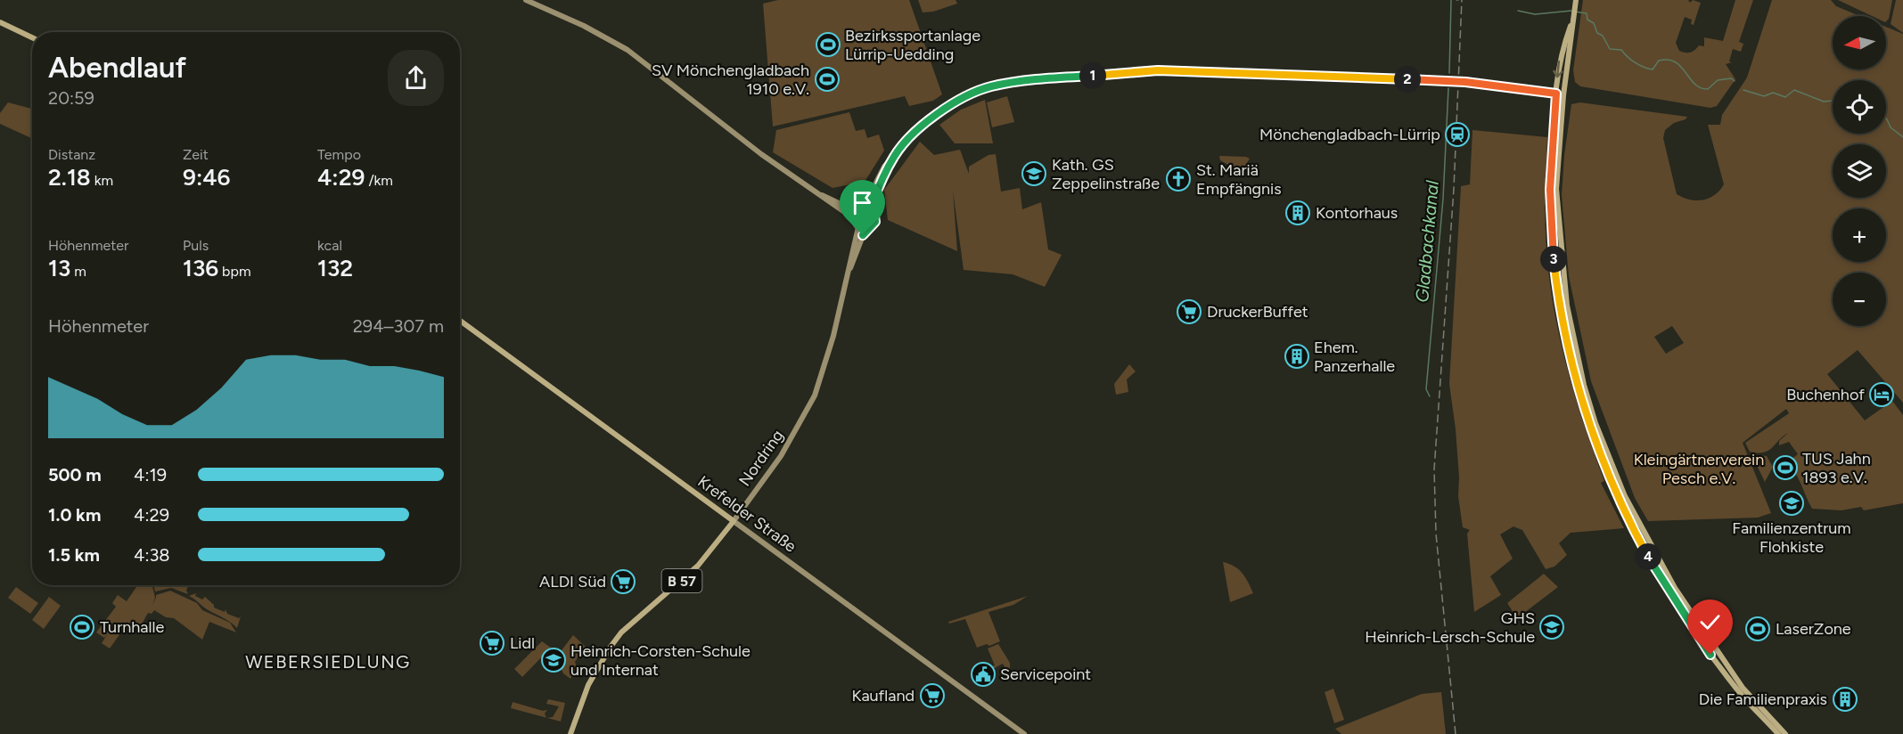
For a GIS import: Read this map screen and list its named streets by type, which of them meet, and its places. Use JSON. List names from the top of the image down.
{
  "streets": {
    "main road": ["Nordring", "Krefelder Straße", "B 57"]
  },
  "crossings": [
    ["Nordring", "Krefelder Straße"]
  ],
  "districts": ["WEBERSIEDLUNG"],
  "water": ["Gladbachkanal"],
  "parks": ["Kleingärtnerverein Pesch e.V."],
  "places": {
    "sports": [
      "Bezirkssportanlage Lürrip-Uedding",
      "SV Mönchengladbach 1910 e.V.",
      "TUS Jahn 1893 e.V.",
      "Turnhalle",
      "LaserZone"
    ],
    "station": ["Mönchengladbach-Lürrip"],
    "school or university": [
      "Kath. GS Zeppelinstraße",
      "Familienzentrum Flohkiste",
      "GHS Heinrich-Lersch-Schule",
      "Heinrich-Corsten-Schule und Internat"
    ],
    "church": ["St. Mariä Empfängnis"],
    "building": ["Kontorhaus", "Ehem. Panzerhalle", "Die Familienpraxis"],
    "supermarket": [
      "DruckerBuffet",
      "ALDI Süd",
      "Lidl",
      "Kaufland"
    ],
    "hotel": ["Buchenhof"],
    "public building": ["Servicepoint"]
  },
  "north": "left",
  "page": {
    "map_buttons": ["+", "−"],
    "heading": ["Abendlauf", "20:59"],
    "pins": [
      "1",
      "2",
      "3",
      "4"
    ],
    "stats": [
      ["Distanz", "2.18 km"],
      ["Zeit", "9:46"],
      ["Tempo", "4:29 /km"],
      ["Höhenmeter", "13 m"],
      ["Puls", "136 bpm"],
      ["kcal", "132"]
    ],
    "chart": ["Höhenmeter", "294–307 m"],
    "list": [
      {
        "name": "500 m",
        "note": "4:19"
      },
      {
        "name": "1.0 km",
        "note": "4:29"
      },
      {
        "name": "1.5 km",
        "note": "4:38"
      }
    ]
  }
}
